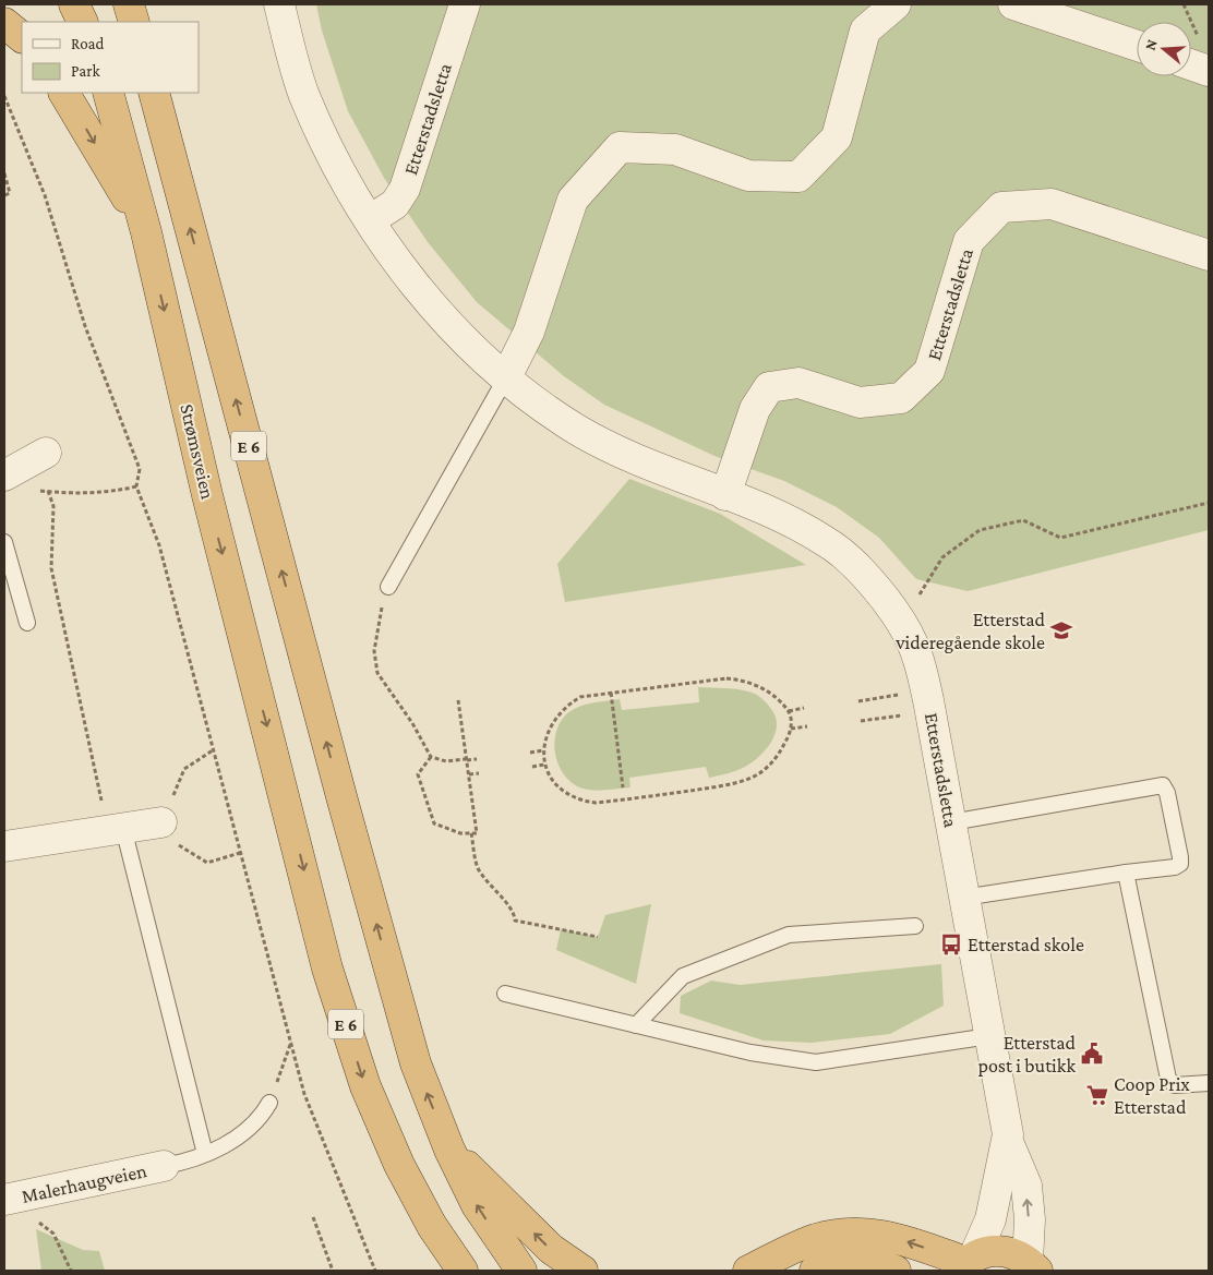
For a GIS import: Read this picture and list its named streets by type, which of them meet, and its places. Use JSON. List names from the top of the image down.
{
  "streets": {
    "highway": ["E 6", "Strømsveien"],
    "street": ["Etterstadsletta", "Malerhaugveien"]
  },
  "crossings": [
    ["E 6", "Strømsveien"]
  ],
  "places": {
    "school or university": ["Etterstad videregående skole"],
    "bus stop": ["Etterstad skole"],
    "public building": ["Etterstad post i butikk"],
    "supermarket": ["Coop Prix Etterstad"]
  },
  "legend": ["Road", "Park"],
  "north": "left"
}
